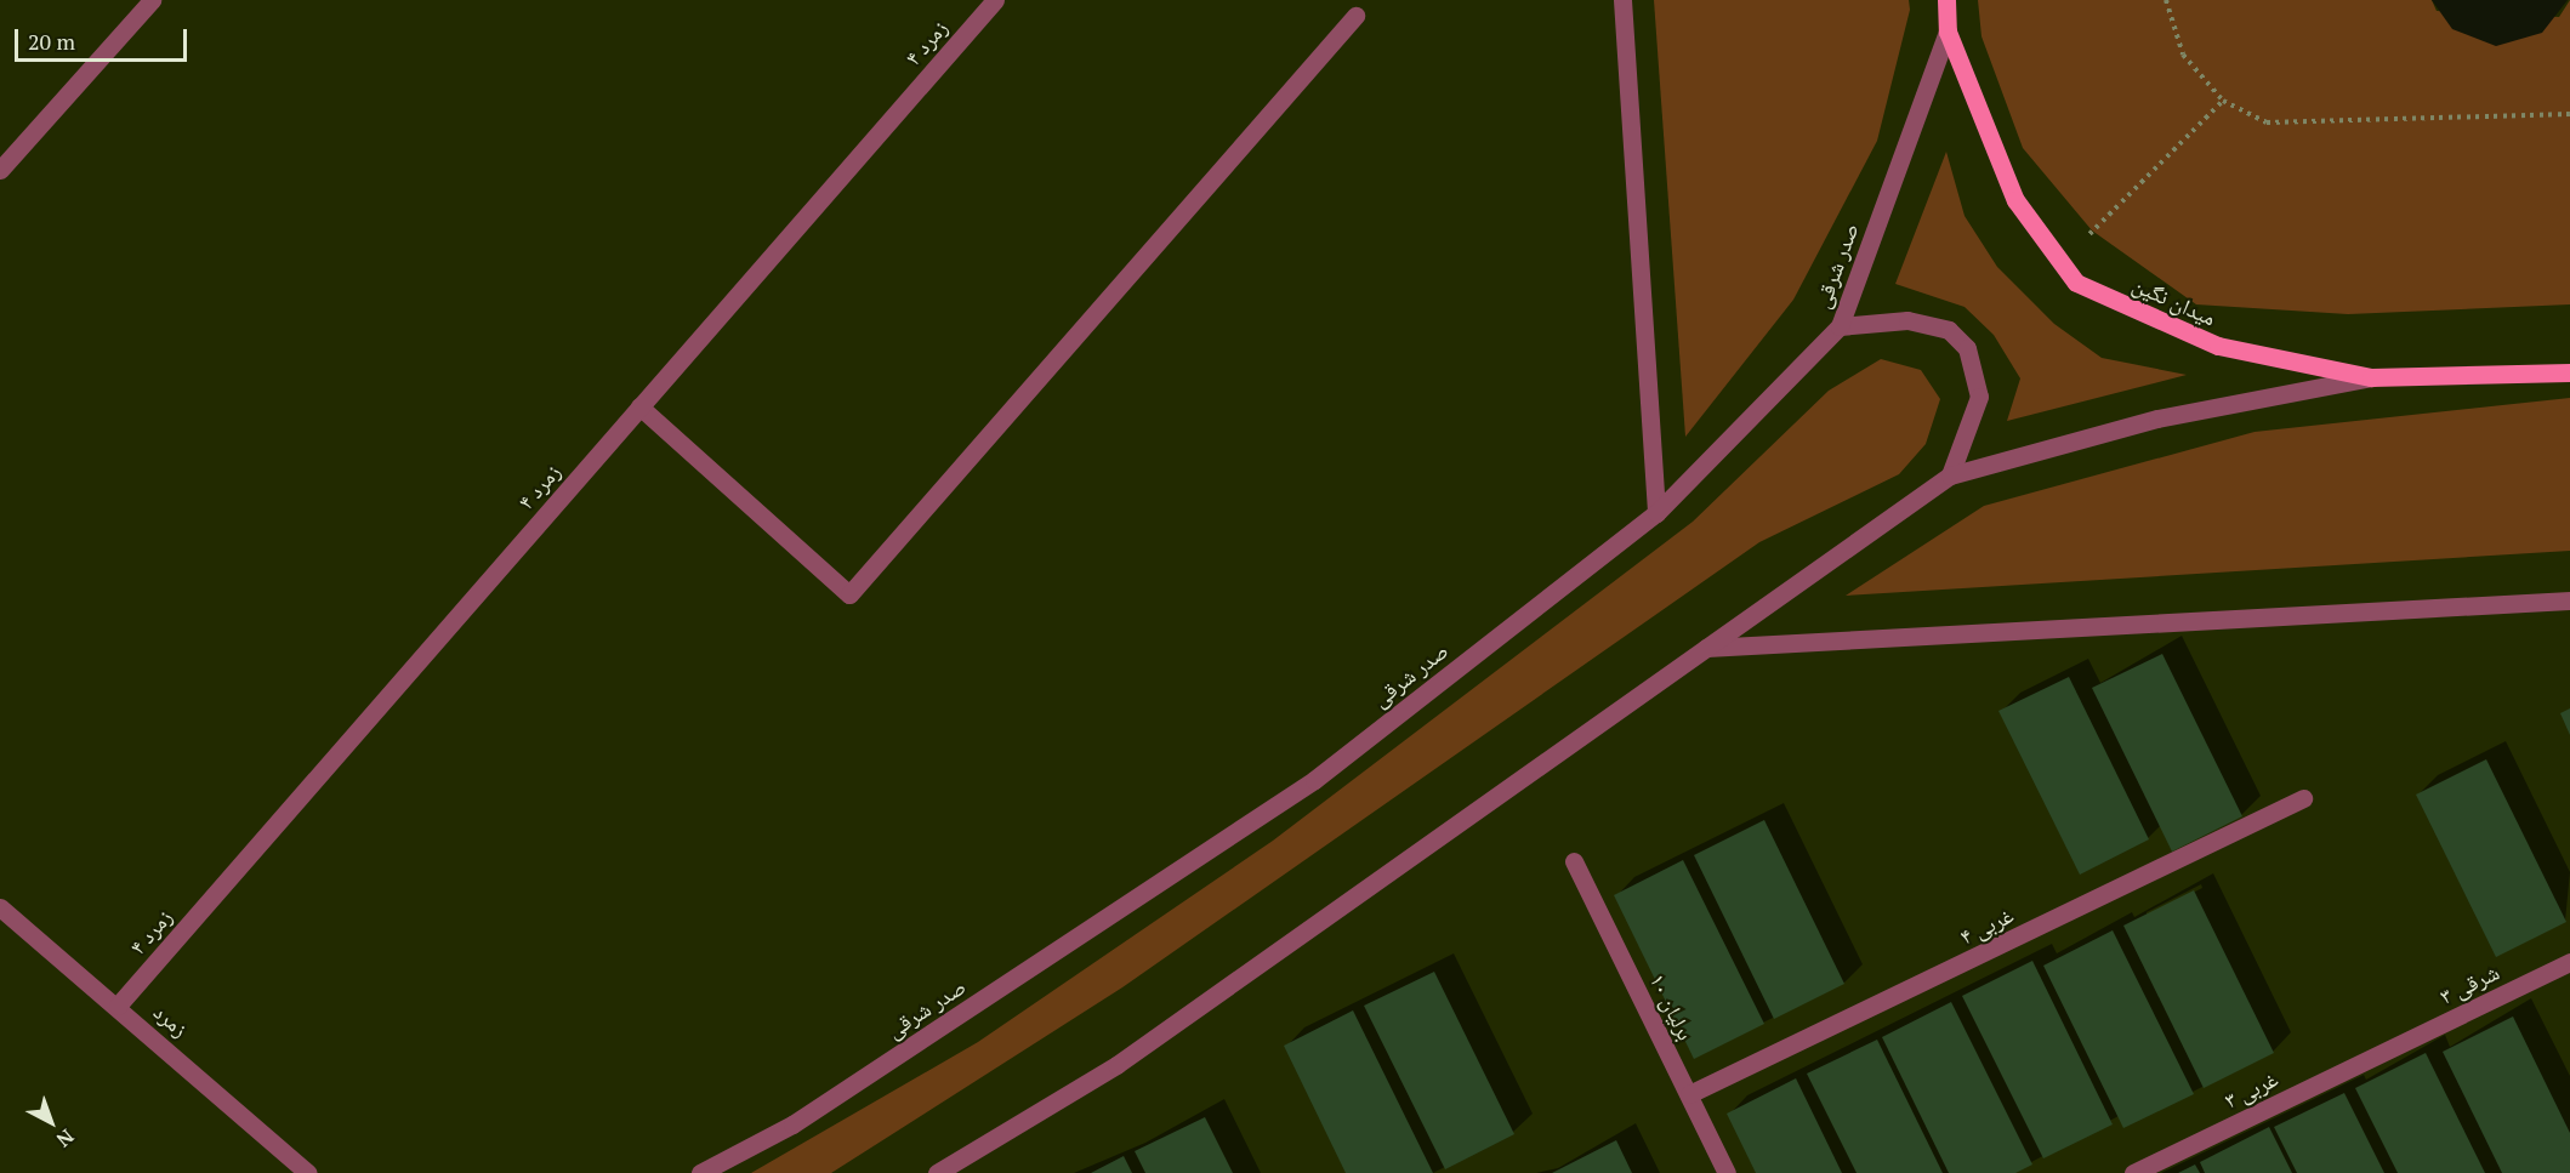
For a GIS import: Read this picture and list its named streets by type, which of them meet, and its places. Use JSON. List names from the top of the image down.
{
  "streets": {
    "main road": ["میدان نگین"],
    "street": [
      "زمرد ۴",
      "صدر شرقی",
      "۴ غربی",
      "۳ شرقی",
      "برلیان ۱۰",
      "زمرد",
      "۳ غربی"
    ]
  },
  "crossings": [
    ["زمرد ۴", "زمرد"],
    ["صدر شرقی", "میدان نگین"],
    ["۴ غربی", "برلیان ۱۰"],
    ["۳ شرقی", "۳ غربی"]
  ],
  "scale_bar": "20 m",
  "north": "bottom right"
}
